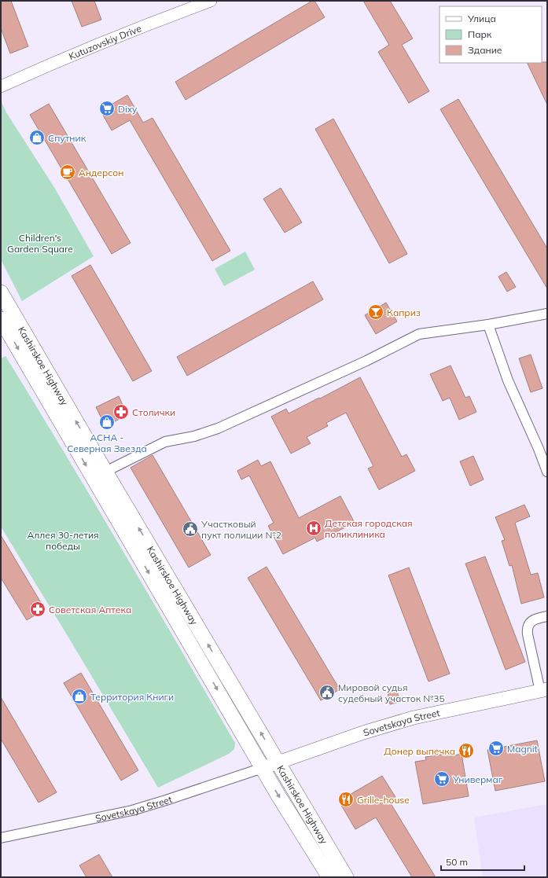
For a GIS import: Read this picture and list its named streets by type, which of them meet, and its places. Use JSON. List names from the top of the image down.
{
  "streets": {
    "main road": ["Kashirskoe Highway", "Sovetskaya Street"],
    "street": ["Kutuzovskiy Drive"]
  },
  "crossings": [
    ["Kashirskoe Highway", "Sovetskaya Street"]
  ],
  "parks": ["Children's Garden Square", "Аллея 30-летия победы"],
  "places": {
    "supermarket": ["Dixy", "Magnit", "Универмаг"],
    "shop": ["Спутник", "АСНА - Северная Звезда", "Территория Книги"],
    "cafe": ["Андерсон"],
    "bar": ["Каприз"],
    "pharmacy": ["Столички", "Советская Аптека"],
    "hospital": ["Детская городская поликлиника"],
    "public building": ["Участковый пукт полиции №2", "Мировой судья судебный участок №35"],
    "restaurant": ["Донер выпечка", "Grille-house"]
  },
  "legend": ["Улица", "Парк", "Здание"],
  "scale_bar": "50 m"
}
